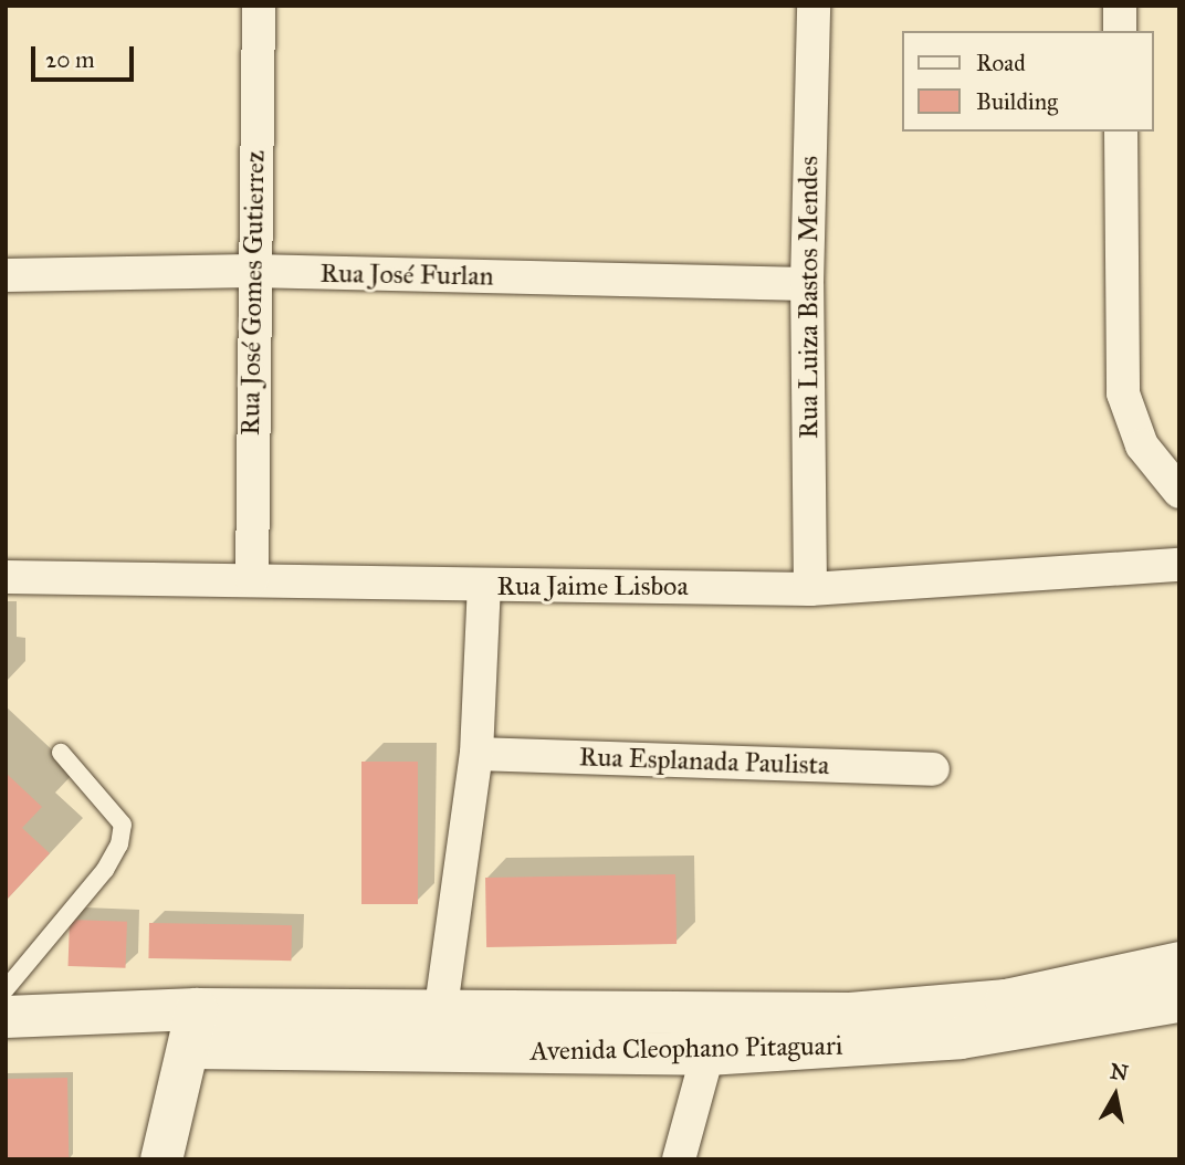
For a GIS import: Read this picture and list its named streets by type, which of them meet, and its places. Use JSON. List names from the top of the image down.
{
  "streets": {
    "street": [
      "Rua José Furlan",
      "Rua José Gomes Gutierrez",
      "Rua Luiza Bastos Mendes",
      "Rua Jaime Lisboa",
      "Rua Esplanada Paulista",
      "Avenida Cleophano Pitaguari"
    ]
  },
  "crossings": [
    ["Rua José Furlan", "Rua José Gomes Gutierrez"],
    ["Rua José Furlan", "Rua Luiza Bastos Mendes"],
    ["Rua José Gomes Gutierrez", "Rua Jaime Lisboa"],
    ["Rua Luiza Bastos Mendes", "Rua Jaime Lisboa"]
  ],
  "legend": ["Road", "Building"],
  "scale_bar": "20 m",
  "north": "top"
}
